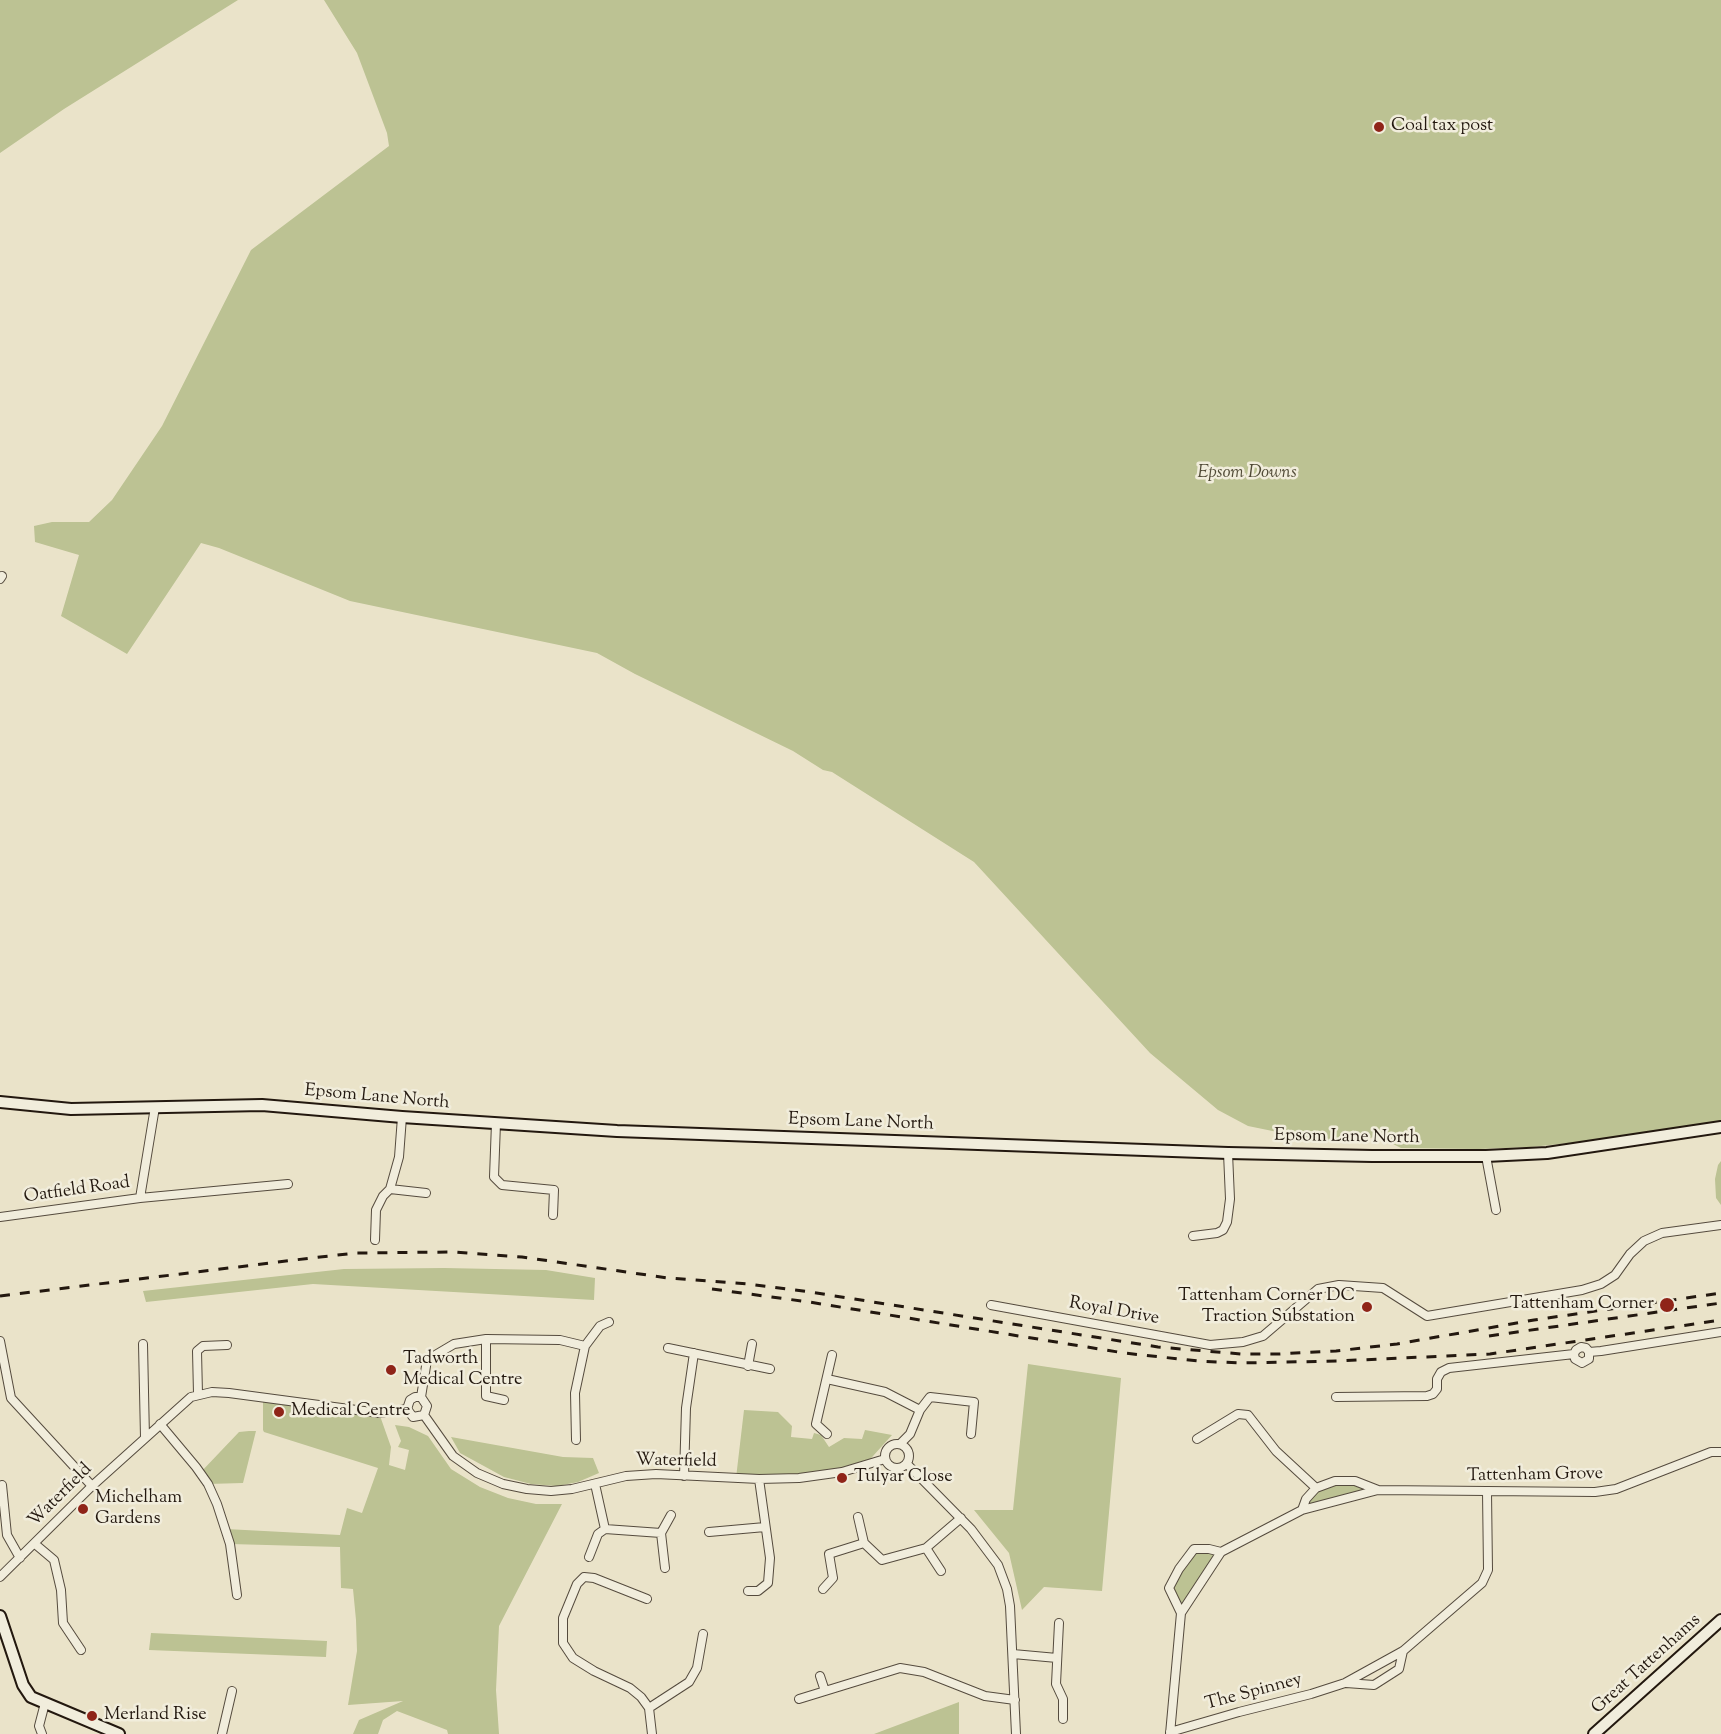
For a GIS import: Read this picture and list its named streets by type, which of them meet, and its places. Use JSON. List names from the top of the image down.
{
  "streets": {
    "main road": ["Epsom Lane North", "Great Tattenhams"],
    "street": [
      "Oatfield Road",
      "Royal Drive",
      "Waterfield",
      "Tattenham Grove",
      "The Spinney"
    ]
  },
  "crossings": [
    ["Epsom Lane North", "Oatfield Road"],
    ["Tattenham Grove", "The Spinney"]
  ],
  "parks": ["Epsom Downs"],
  "places": [
    "Coal tax post",
    "Tattenham Corner",
    "Tattenham Corner DC Traction Substation",
    "Tadworth Medical Centre",
    "Medical Centre",
    "Tulyar Close",
    "Michelham Gardens",
    "Merland Rise"
  ]
}
